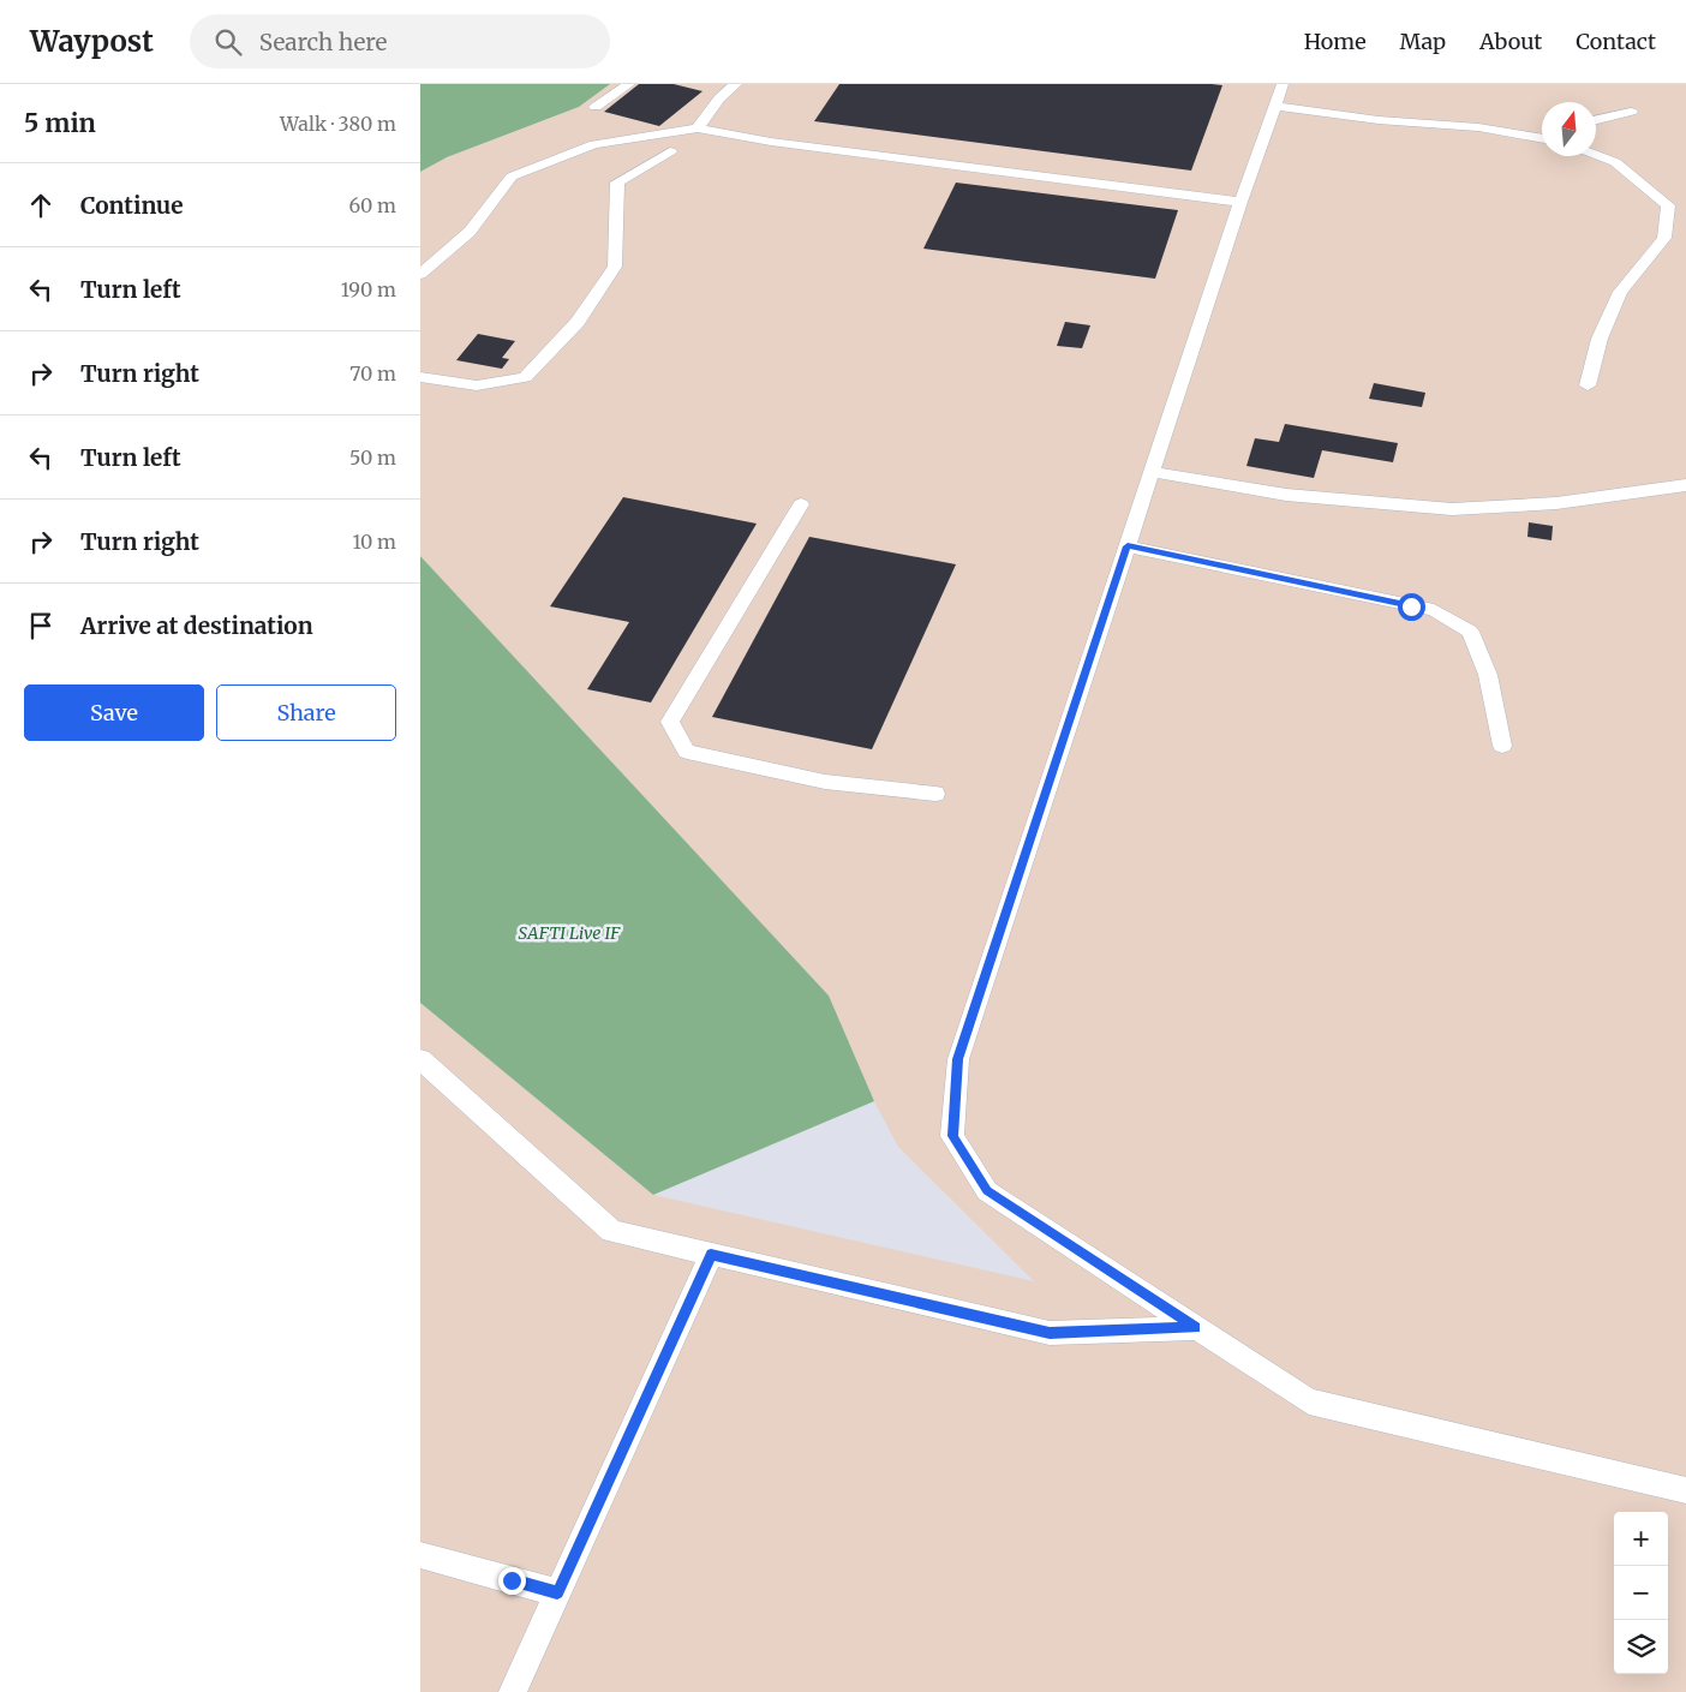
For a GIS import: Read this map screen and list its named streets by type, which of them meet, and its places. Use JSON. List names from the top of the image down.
{
  "parks": ["SAFTI Live IF"],
  "north": "top",
  "page": {
    "header": "Waypost",
    "search": "Search here",
    "nav": [
      "Home",
      "Map",
      "About",
      "Contact"
    ],
    "heading": ["5 min", "Walk · 380 m"],
    "list": [
      ["Continue", "60 m"],
      ["Turn left", "190 m"],
      ["Turn right", "70 m"],
      ["Turn left", "50 m"],
      ["Turn right", "10 m"],
      "Arrive at destination"
    ],
    "buttons": ["Save", "Share"],
    "map_buttons": ["+", "−"]
  }
}
